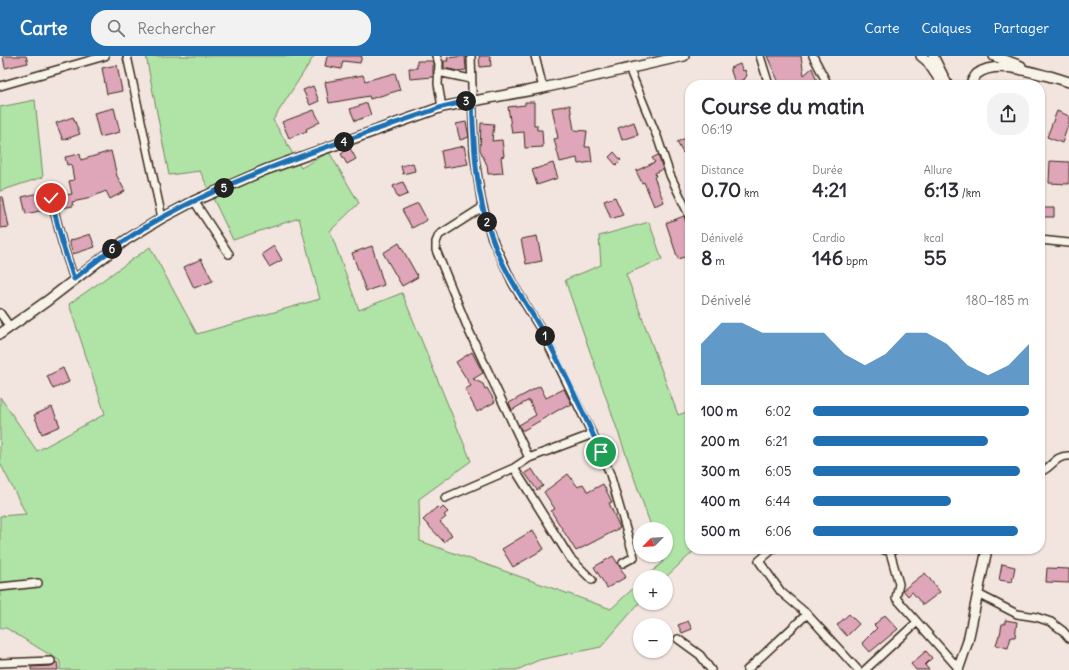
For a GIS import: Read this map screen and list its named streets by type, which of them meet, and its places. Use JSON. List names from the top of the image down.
{
  "north": "bottom left",
  "page": {
    "header": "Carte",
    "search": "Rechercher",
    "nav": ["Carte", "Calques", "Partager"],
    "heading": ["Course du matin", "06:19"],
    "pins": [
      "3",
      "4",
      "5",
      "2",
      "6",
      "1"
    ],
    "stats": [
      ["Distance", "0.70 km"],
      ["Durée", "4:21"],
      ["Allure", "6:13 /km"],
      ["Dénivelé", "8 m"],
      ["Cardio", "146 bpm"],
      ["kcal", "55"]
    ],
    "chart": ["Dénivelé", "180–185 m"],
    "list": [
      {
        "name": "100 m",
        "note": "6:02"
      },
      {
        "name": "200 m",
        "note": "6:21"
      },
      {
        "name": "300 m",
        "note": "6:05"
      },
      {
        "name": "400 m",
        "note": "6:44"
      },
      {
        "name": "500 m",
        "note": "6:06"
      }
    ],
    "map_buttons": ["+", "−"]
  }
}
